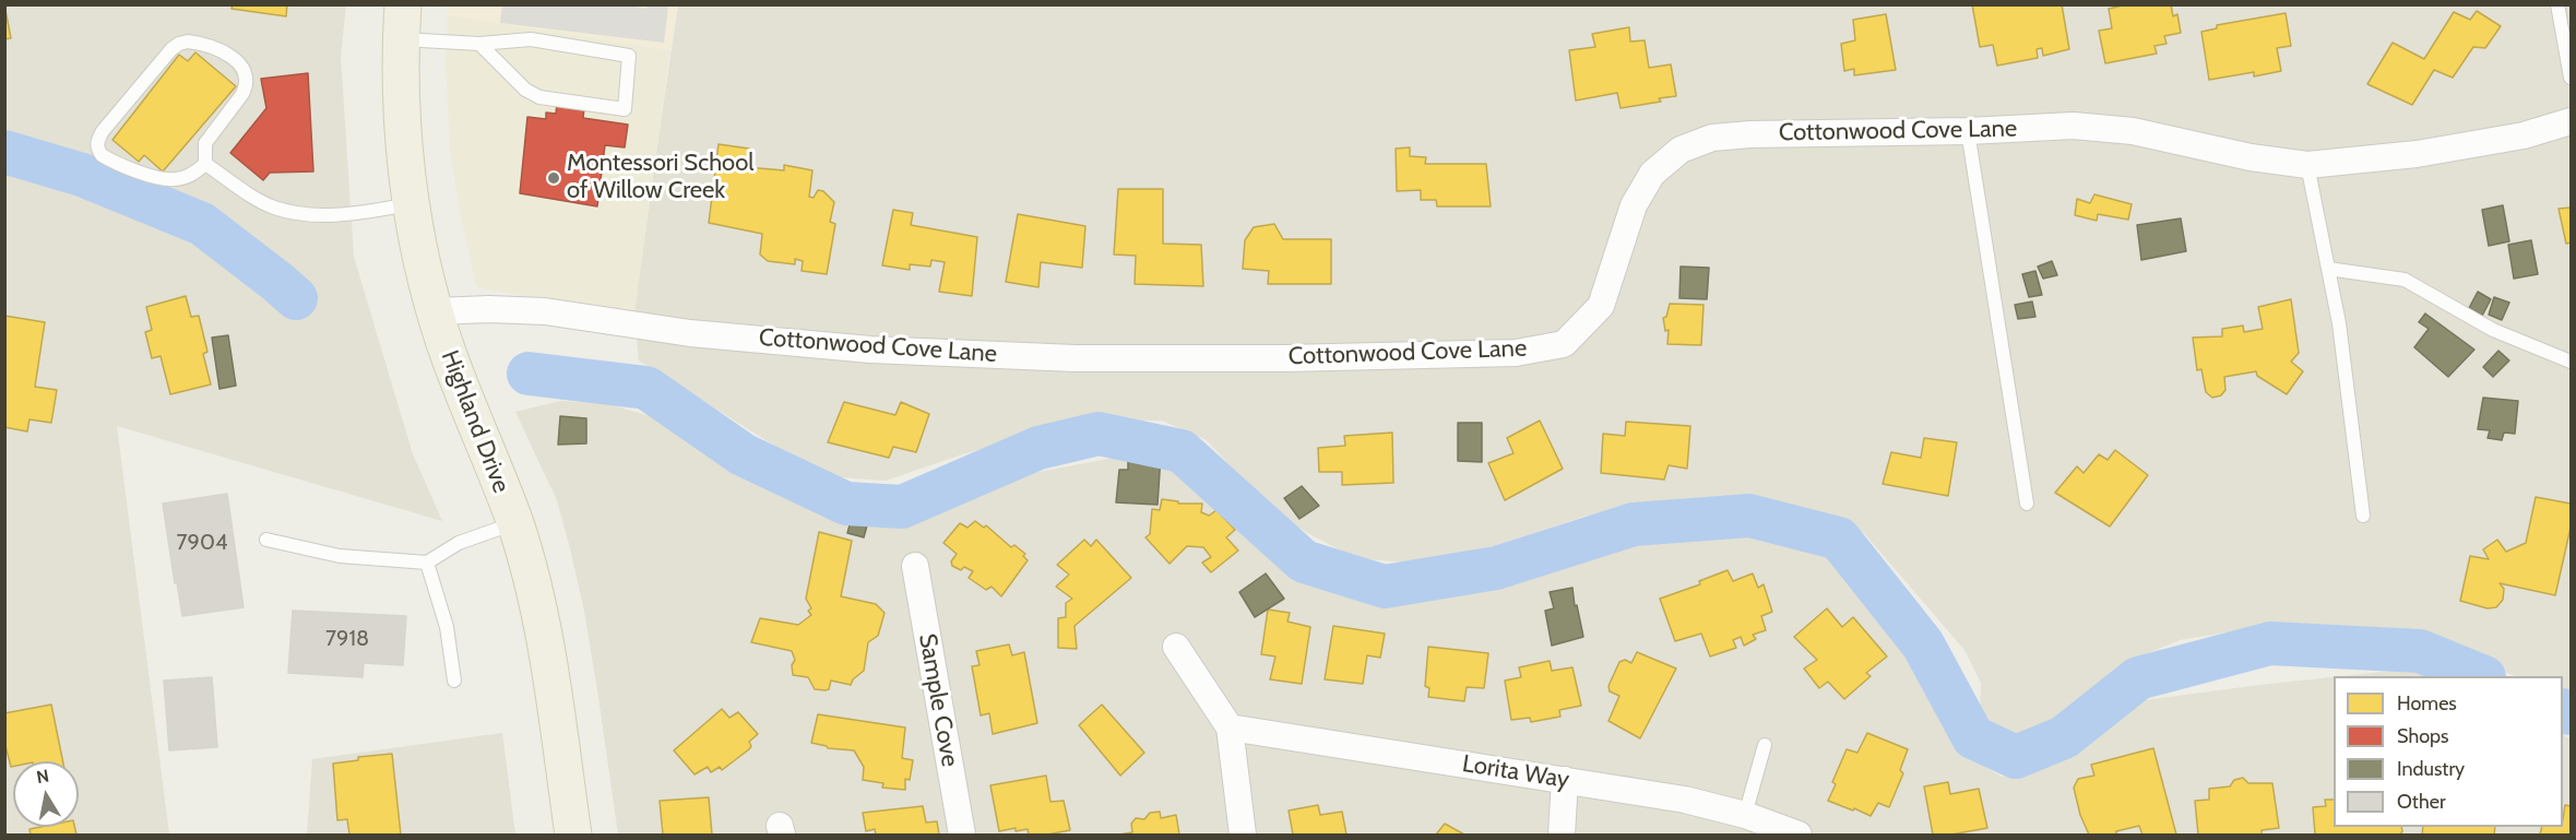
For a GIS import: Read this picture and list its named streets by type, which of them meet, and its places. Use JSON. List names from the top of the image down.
{
  "streets": {
    "main road": ["Highland Drive"],
    "street": ["Cottonwood Cove Lane", "Sample Cove", "Lorita Way"]
  },
  "crossings": [
    ["Cottonwood Cove Lane", "Highland Drive"]
  ],
  "places": ["Montessori School of Willow Creek"],
  "house_numbers": ["7904", "7918"],
  "legend": [
    "Homes",
    "Shops",
    "Industry",
    "Other"
  ],
  "north": "top"
}
